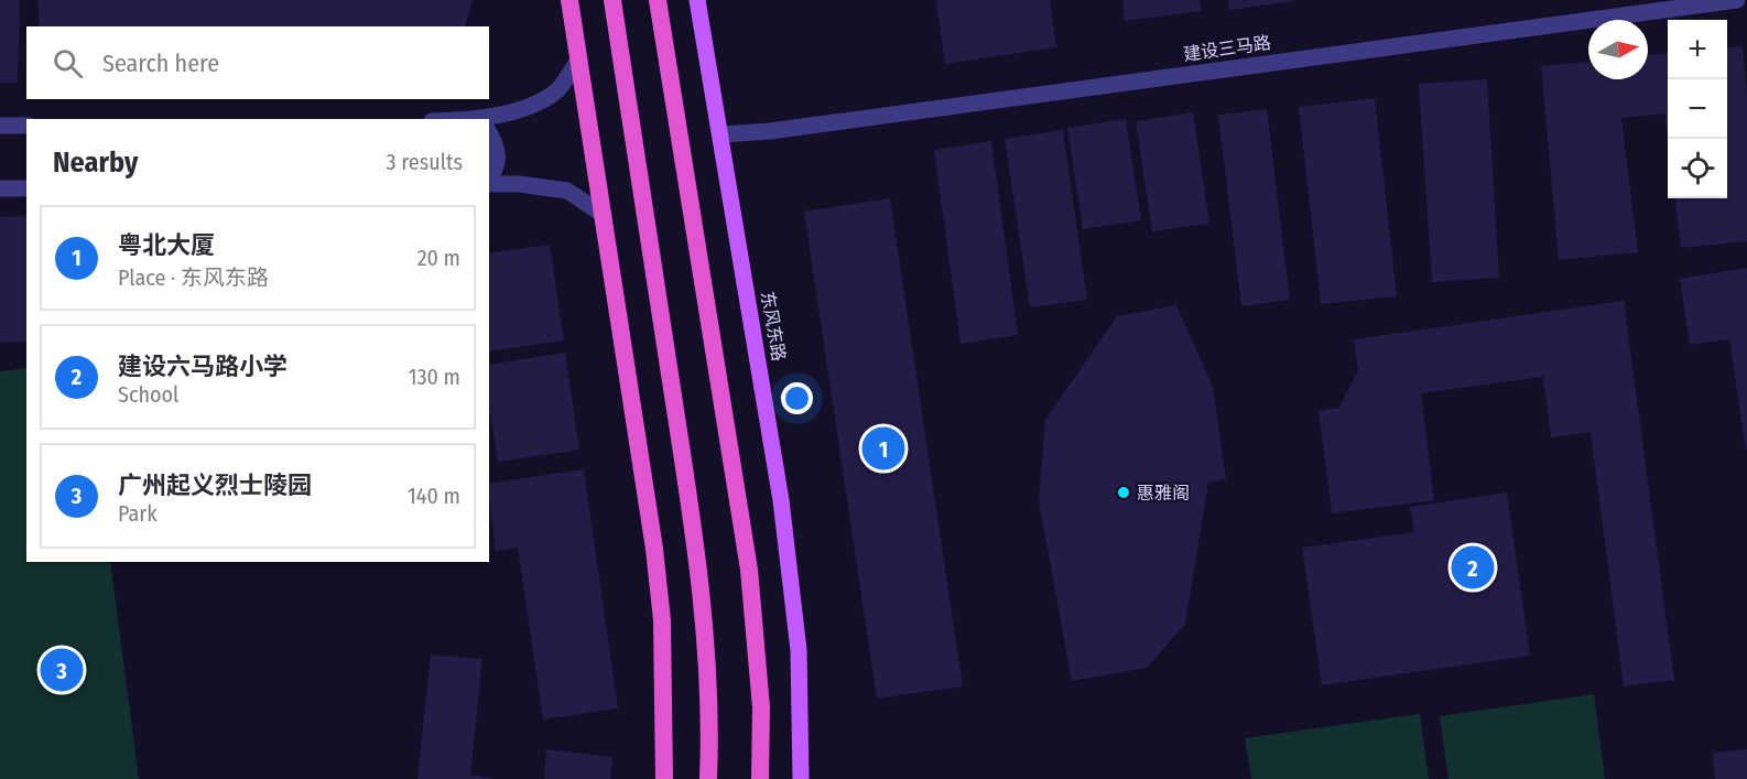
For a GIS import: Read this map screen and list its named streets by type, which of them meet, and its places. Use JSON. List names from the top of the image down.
{
  "streets": {
    "main road": ["东风东路"],
    "street": ["建设三马路"]
  },
  "crossings": [
    ["建设三马路", "东风东路"]
  ],
  "places": ["惠雅阁"],
  "north": "right",
  "page": {
    "map_buttons": ["+", "−"],
    "search": "Search here",
    "heading": ["Nearby", "3 results"],
    "list": [
      {
        "mark": "1",
        "name": "粤北大厦",
        "note": "Place · 东风东路",
        "value": "20 m"
      },
      {
        "mark": "2",
        "name": "建设六马路小学",
        "note": "School",
        "value": "130 m"
      },
      {
        "mark": "3",
        "name": "广州起义烈士陵园",
        "note": "Park",
        "value": "140 m"
      }
    ],
    "pins": ["1", "2", "3"]
  }
}
